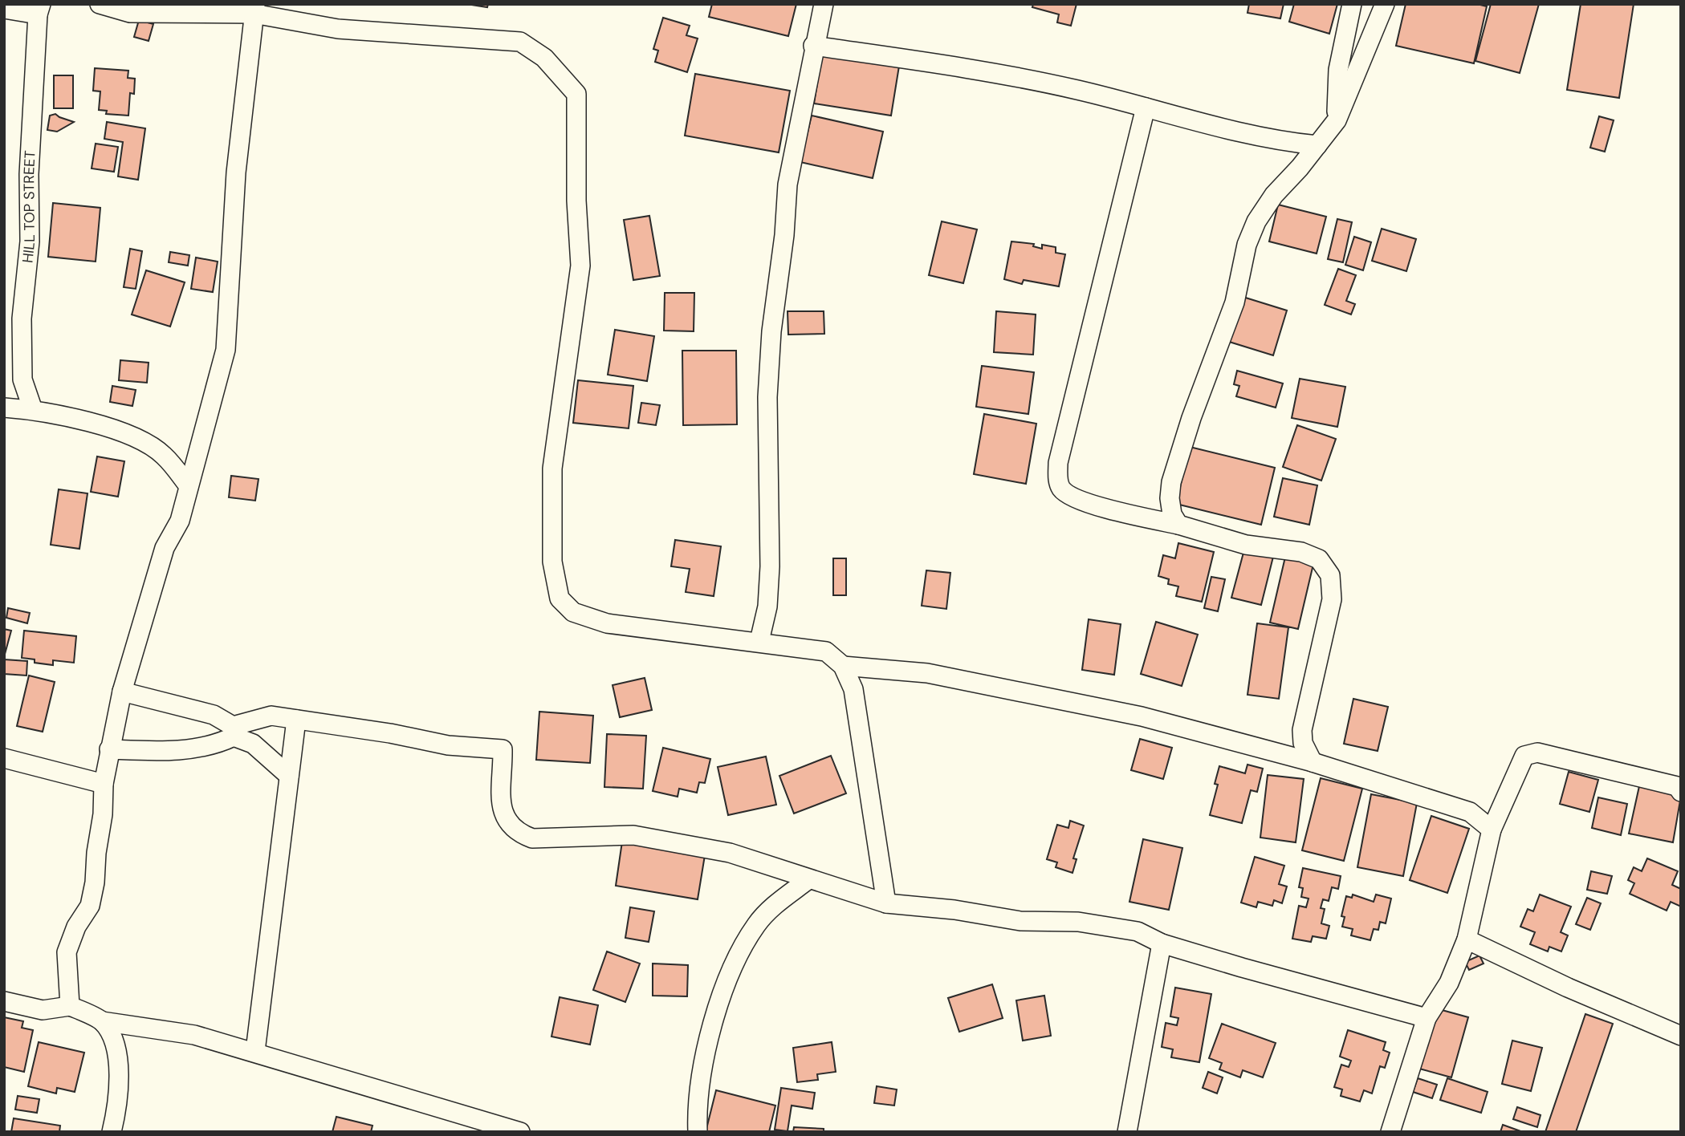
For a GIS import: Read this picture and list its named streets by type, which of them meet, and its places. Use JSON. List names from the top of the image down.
{
  "streets": {
    "street": ["HILL TOP STREET"]
  }
}
